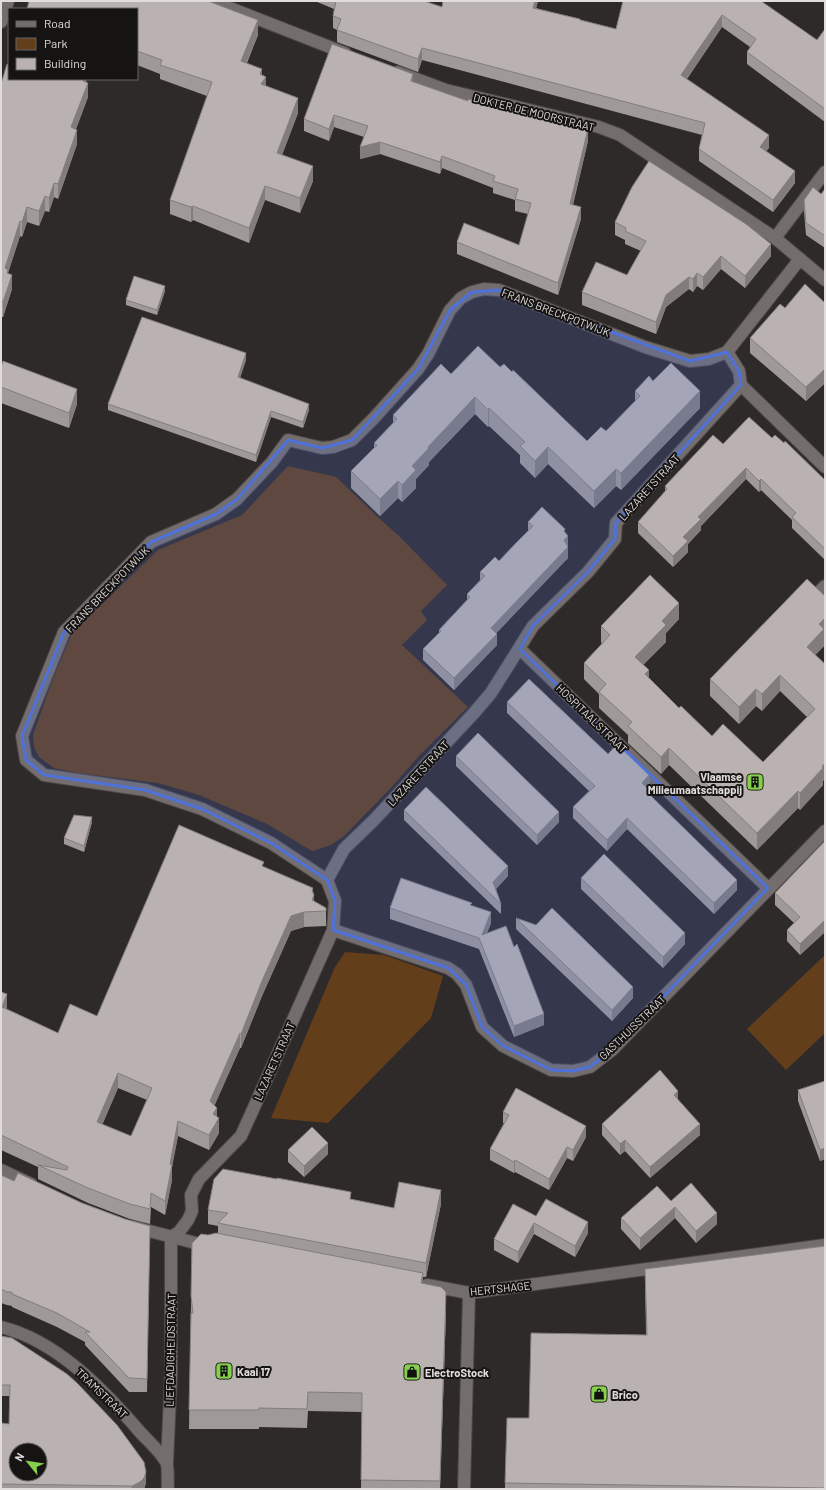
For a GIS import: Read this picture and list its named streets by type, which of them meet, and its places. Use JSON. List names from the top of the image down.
{
  "streets": {
    "street": [
      "DOKTER DE MOORSTRAAT",
      "FRANS BRECKPOTWIJK",
      "LAZARETSTRAAT",
      "HOSPITAALSTRAAT",
      "GASTHUISSTRAAT",
      "HERTSHAGE",
      "LIEFDADIGHEIDSTRAAT",
      "TRAMSTRAAT"
    ]
  },
  "crossings": [
    ["FRANS BRECKPOTWIJK", "LAZARETSTRAAT"],
    ["LAZARETSTRAAT", "HOSPITAALSTRAAT"],
    ["LAZARETSTRAAT", "GASTHUISSTRAAT"],
    ["LAZARETSTRAAT", "LIEFDADIGHEIDSTRAAT"],
    ["HOSPITAALSTRAAT", "GASTHUISSTRAAT"],
    ["LIEFDADIGHEIDSTRAAT", "TRAMSTRAAT"]
  ],
  "places": {
    "building": ["Vlaamse Milieumaatschappij", "Kaai 17"],
    "shop": ["ElectroStock", "Brico"]
  },
  "legend": ["Road", "Park", "Building"],
  "north": "top left"
}
